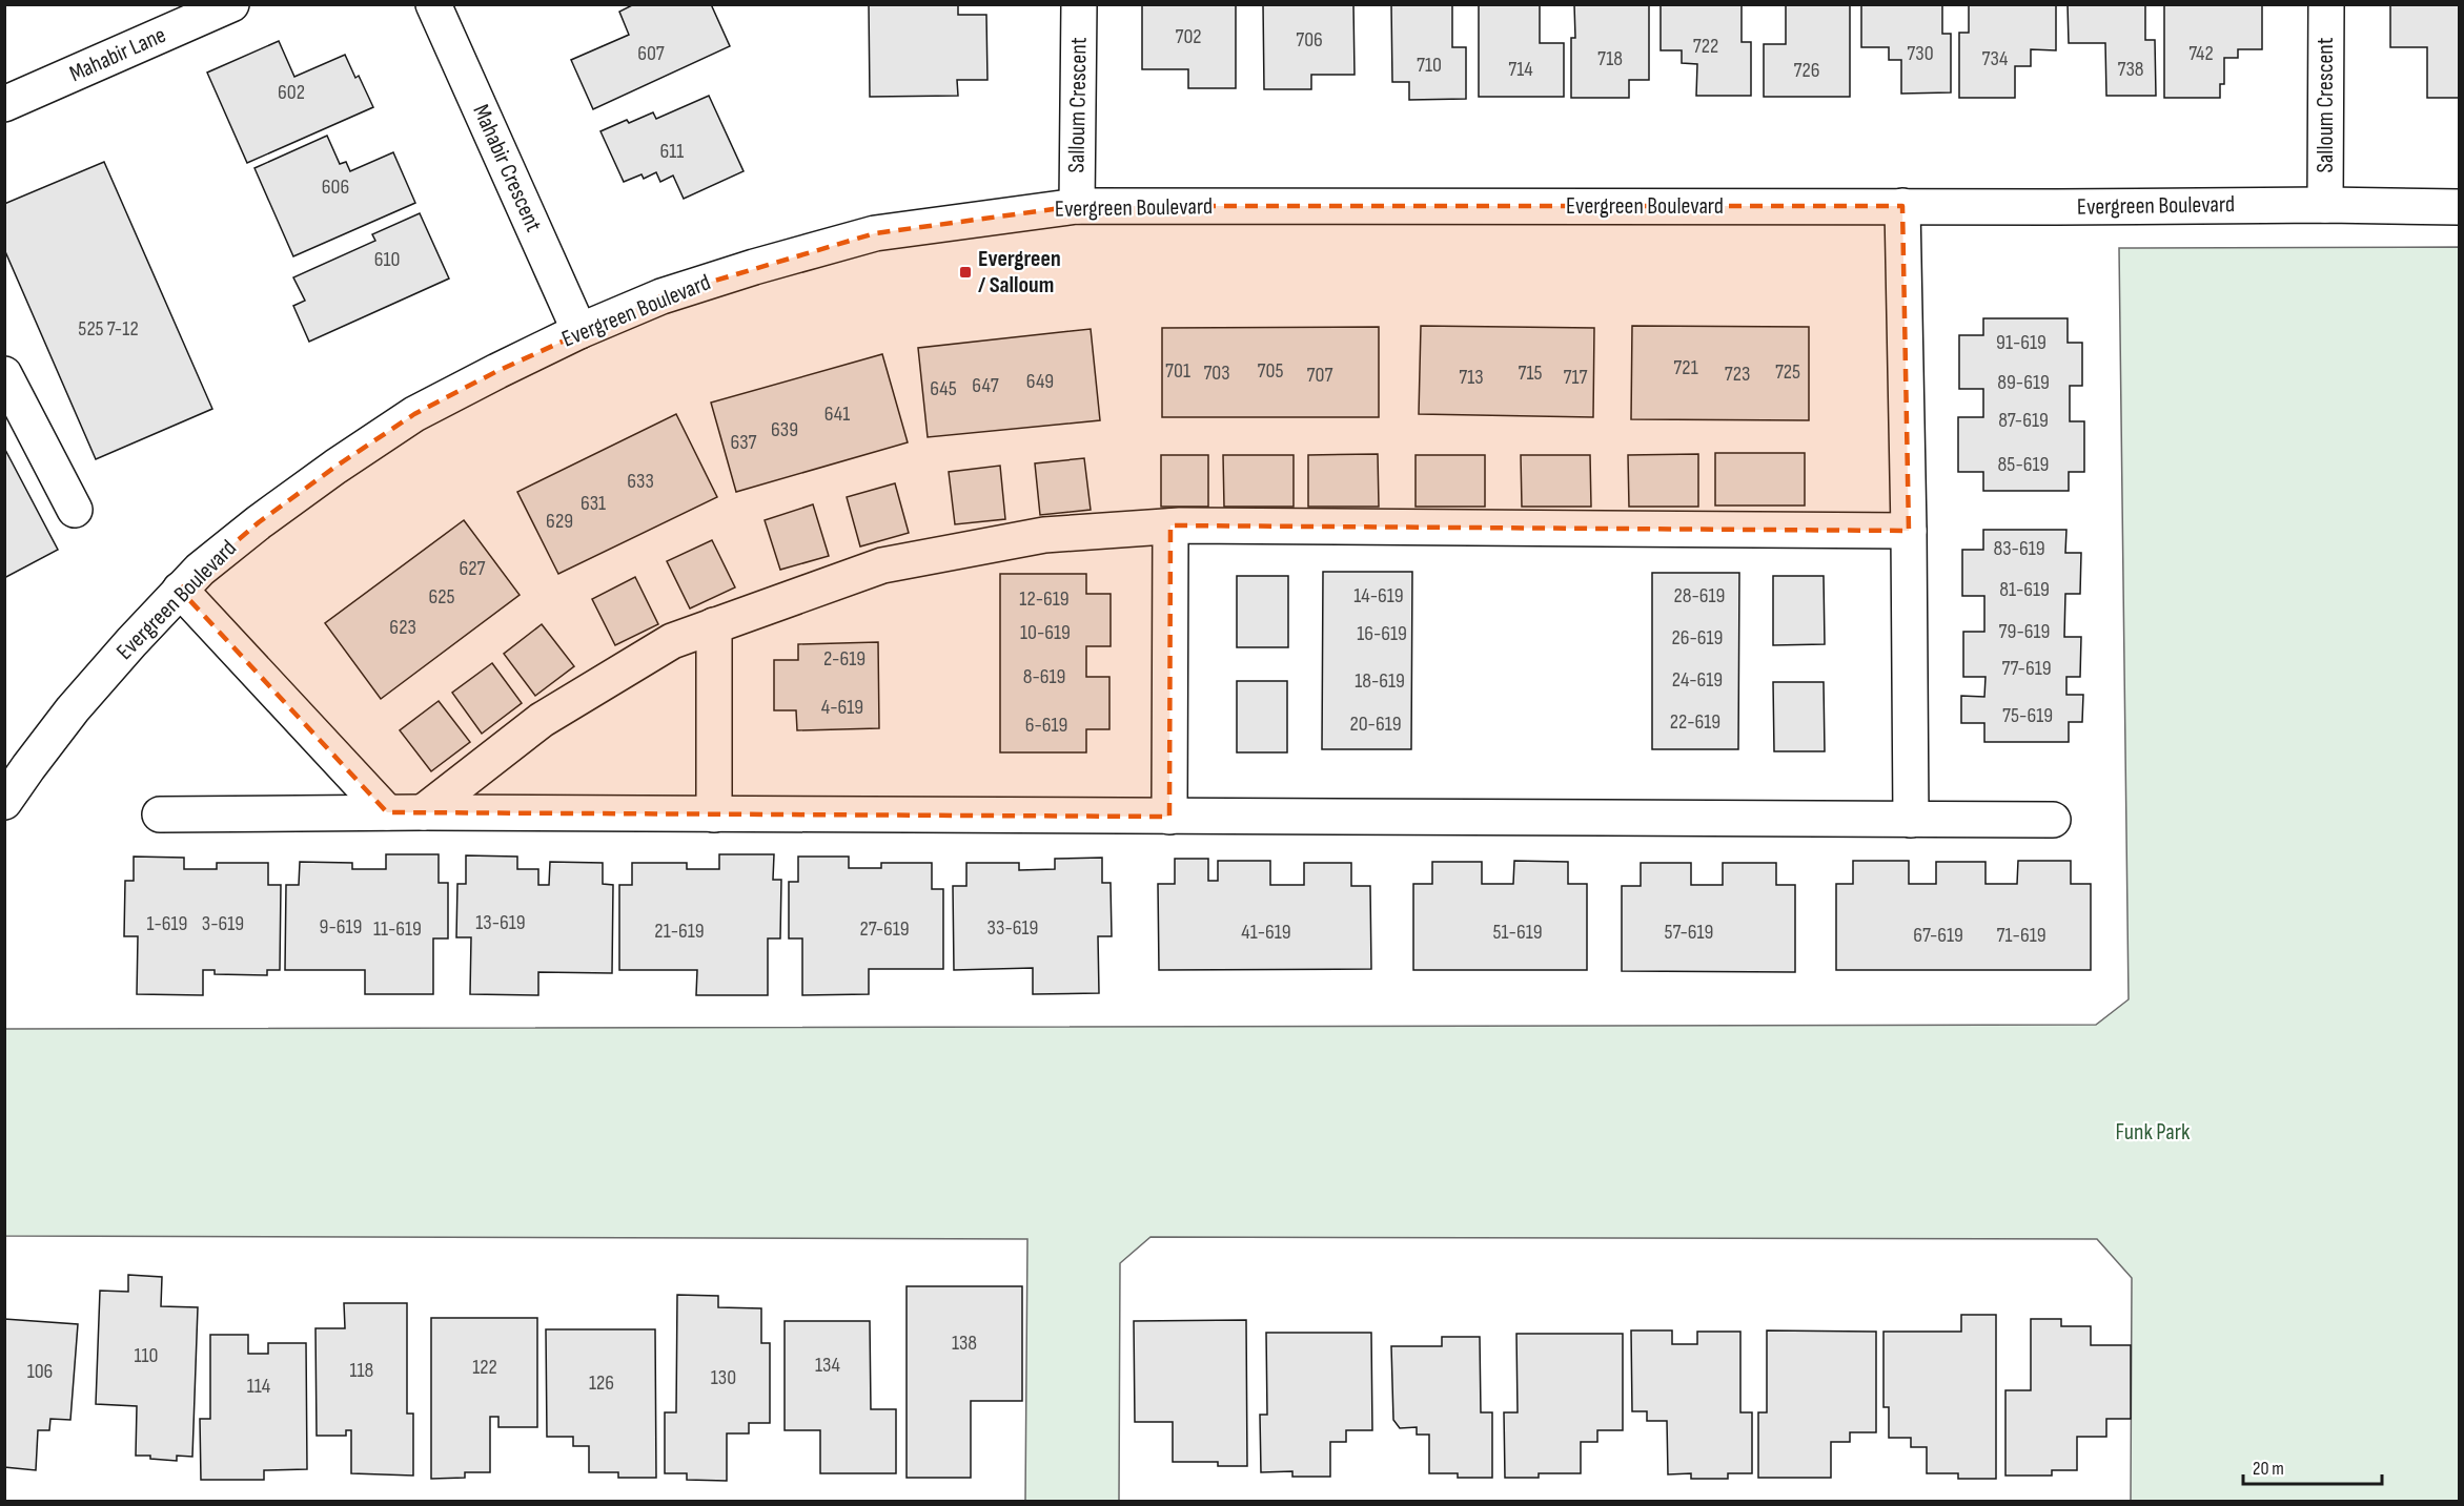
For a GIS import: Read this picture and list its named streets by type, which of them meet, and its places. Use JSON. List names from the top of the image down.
{
  "streets": {
    "street": [
      "Mahabir Lane",
      "Salloum Crescent",
      "Mahabir Crescent",
      "Evergreen Boulevard"
    ]
  },
  "crossings": [
    ["Salloum Crescent", "Evergreen Boulevard"],
    ["Mahabir Crescent", "Evergreen Boulevard"]
  ],
  "parks": ["Funk Park"],
  "places": {
    "transit": ["Evergreen / Salloum"]
  },
  "house_numbers": [
    "702",
    "706",
    "722",
    "607",
    "730",
    "742",
    "718",
    "734",
    "710",
    "714",
    "738",
    "726",
    "602",
    "611",
    "606",
    "610",
    "525 7-12",
    "91-619",
    "721",
    "701",
    "705",
    "725",
    "703",
    "715",
    "723",
    "707",
    "713",
    "717",
    "649",
    "89-619",
    "647",
    "645",
    "641",
    "87-619",
    "639",
    "637",
    "85-619",
    "633",
    "631",
    "629",
    "83-619",
    "627",
    "81-619",
    "14-619",
    "28-619",
    "625",
    "12-619",
    "623",
    "79-619",
    "10-619",
    "16-619",
    "26-619",
    "2-619",
    "77-619",
    "8-619",
    "24-619",
    "18-619",
    "4-619",
    "75-619",
    "22-619",
    "20-619",
    "6-619",
    "13-619",
    "1-619",
    "3-619",
    "9-619",
    "33-619",
    "11-619",
    "27-619",
    "21-619",
    "41-619",
    "51-619",
    "57-619",
    "67-619",
    "71-619",
    "138",
    "110",
    "134",
    "122",
    "118",
    "106",
    "130",
    "126",
    "114"
  ],
  "scale_bar": "20 m"
}
